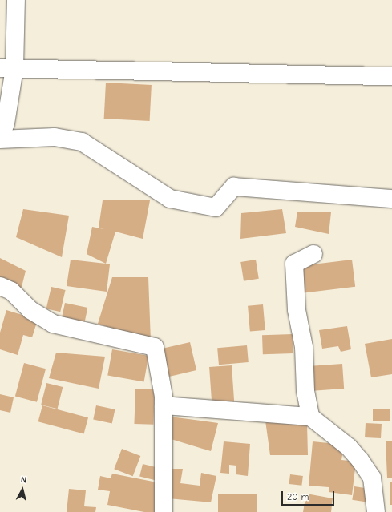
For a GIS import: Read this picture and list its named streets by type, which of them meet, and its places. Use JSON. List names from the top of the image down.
{
  "scale_bar": "20 m",
  "north": "top"
}
